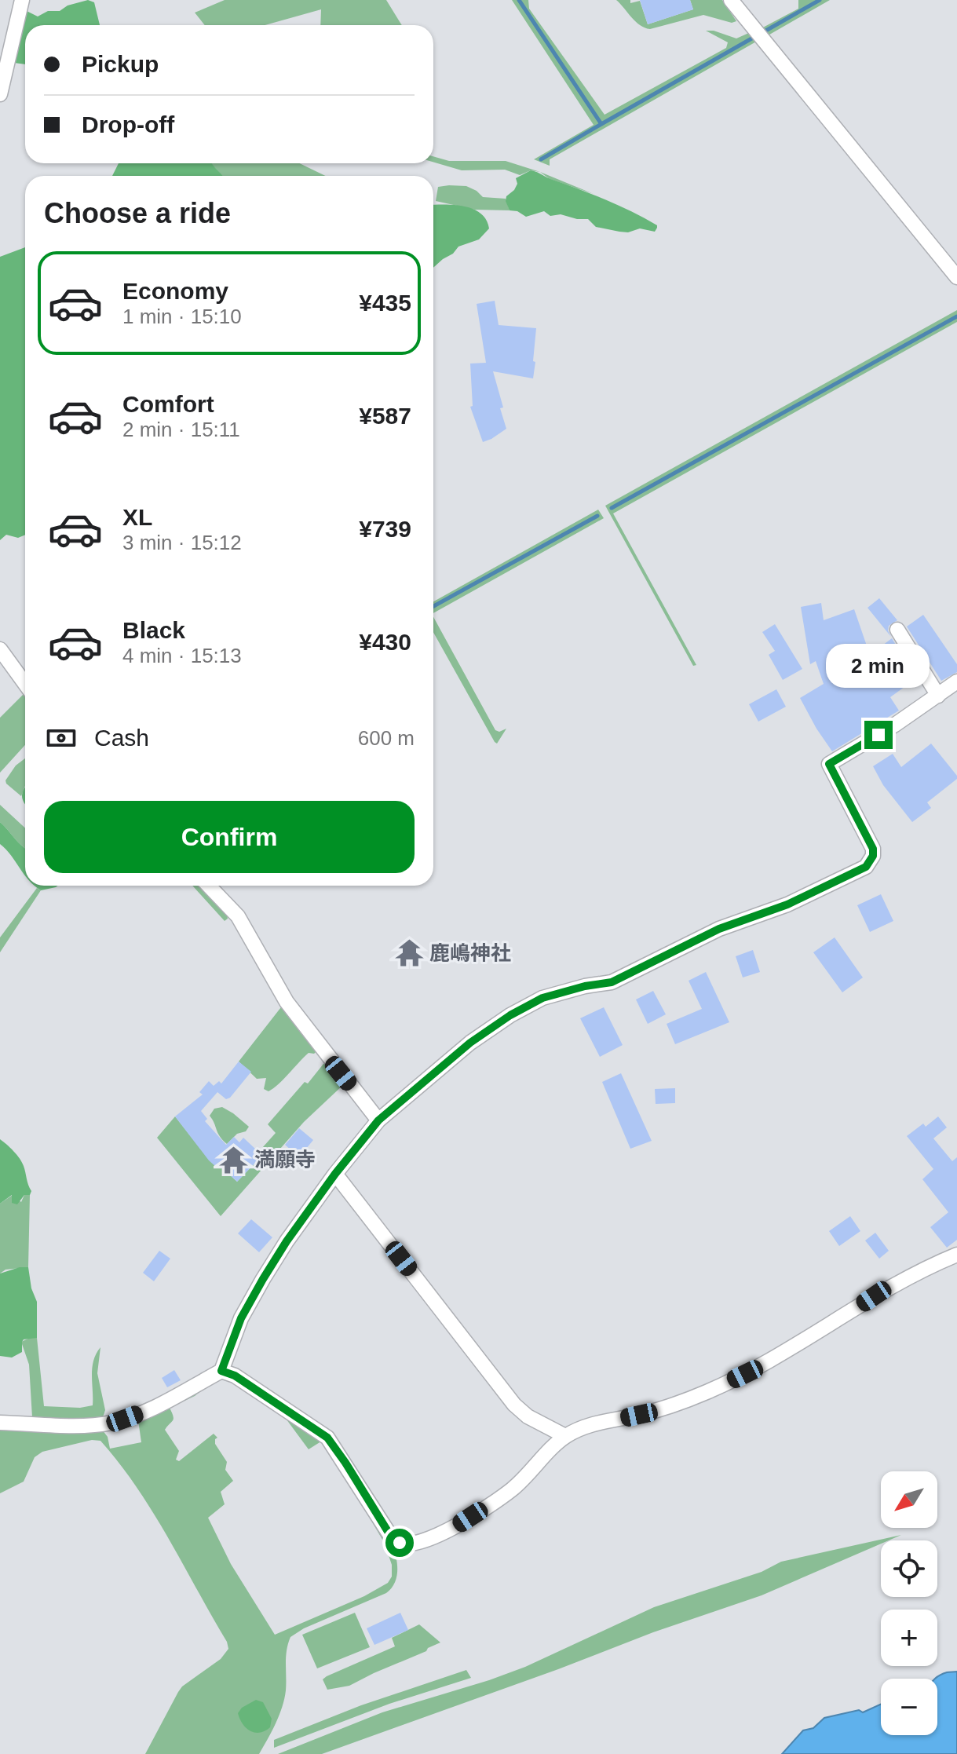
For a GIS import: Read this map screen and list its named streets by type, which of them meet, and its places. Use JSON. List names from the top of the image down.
{
  "places": {
    "temple": ["鹿嶋神社", "満願寺"]
  },
  "north": "bottom left",
  "page": {
    "banner": ["Pickup", "Drop-off"],
    "heading": "Choose a ride",
    "list": [
      {
        "name": "Economy",
        "note": "1 min · 15:10",
        "value": "¥435"
      },
      {
        "name": "Comfort",
        "note": "2 min · 15:11",
        "value": "¥587"
      },
      {
        "name": "XL",
        "note": "3 min · 15:12",
        "value": "¥739"
      },
      {
        "name": "Black",
        "note": "4 min · 15:13",
        "value": "¥430"
      }
    ],
    "bubble": "2 min",
    "pay": ["Cash", "600 m"],
    "buttons": "Confirm",
    "map_buttons": ["+", "−"]
  }
}
